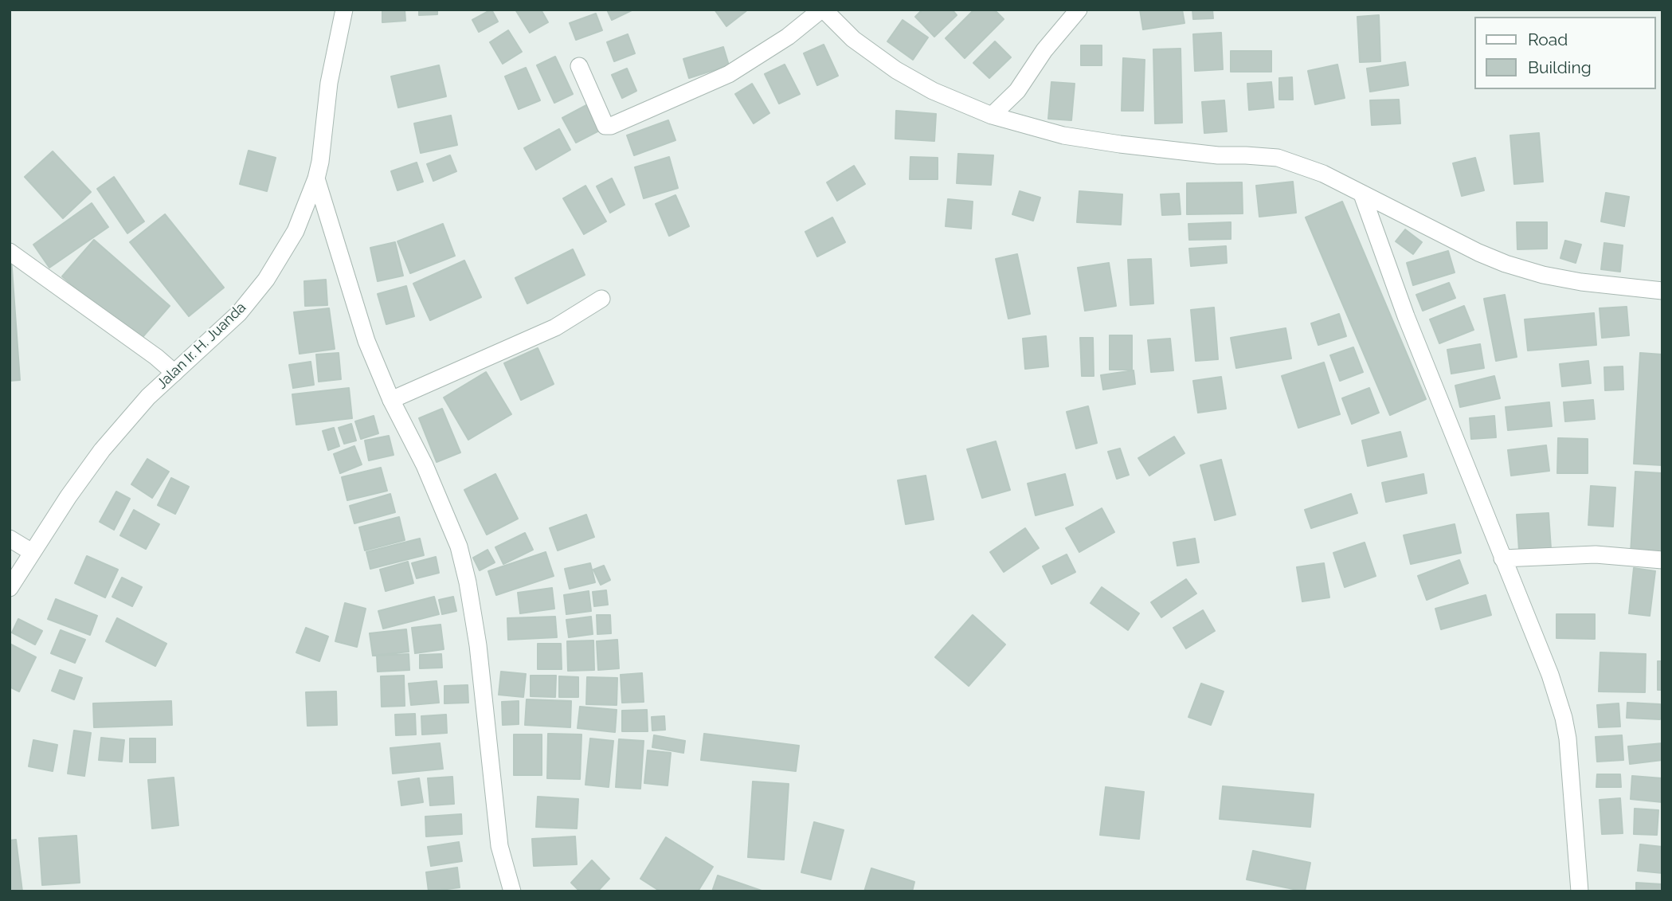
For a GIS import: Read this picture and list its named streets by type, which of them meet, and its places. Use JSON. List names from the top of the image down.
{
  "streets": {
    "street": ["Jalan Ir. H. Juanda"]
  },
  "legend": ["Road", "Building"]
}
